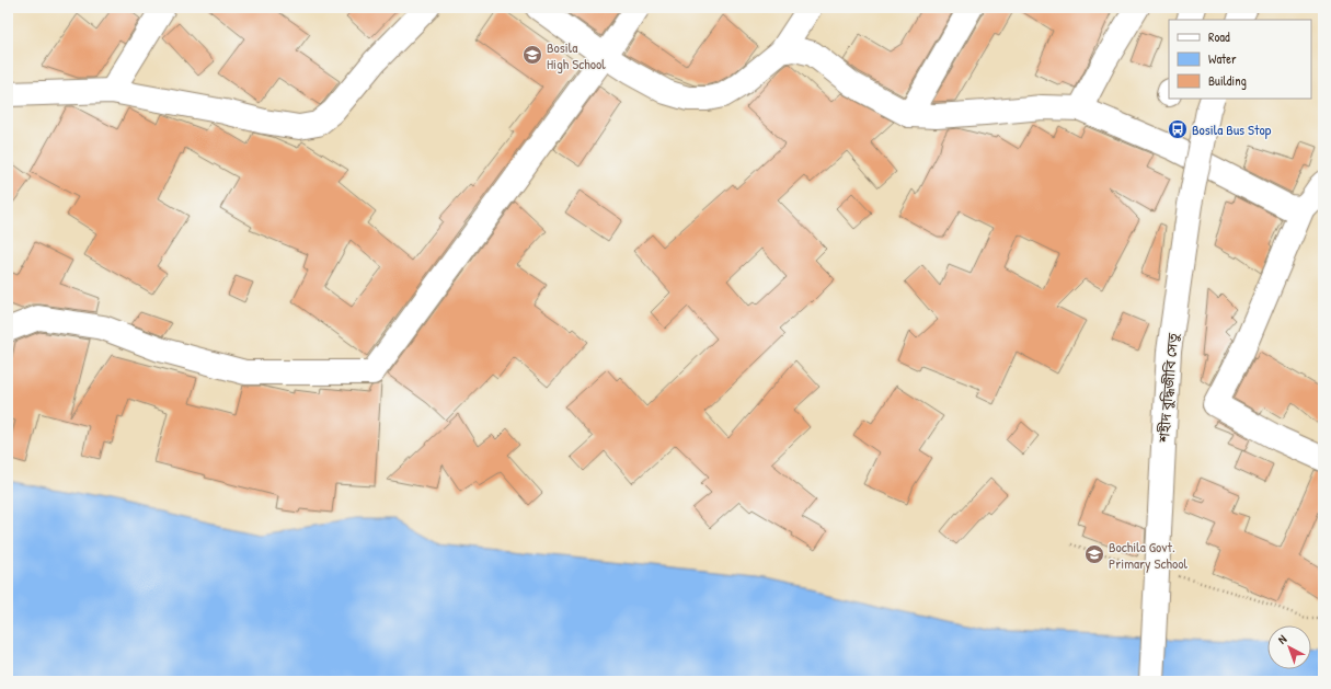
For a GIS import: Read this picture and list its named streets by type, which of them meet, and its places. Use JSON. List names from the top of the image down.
{
  "streets": {
    "street": ["শহীদ বুদ্ধিজীবি সেতু"]
  },
  "places": {
    "school or university": ["Bosila High School", "Bochila Govt. Primary School"],
    "bus stop": ["Bosila Bus Stop"]
  },
  "legend": ["Road", "Water", "Building"],
  "north": "top left"
}
